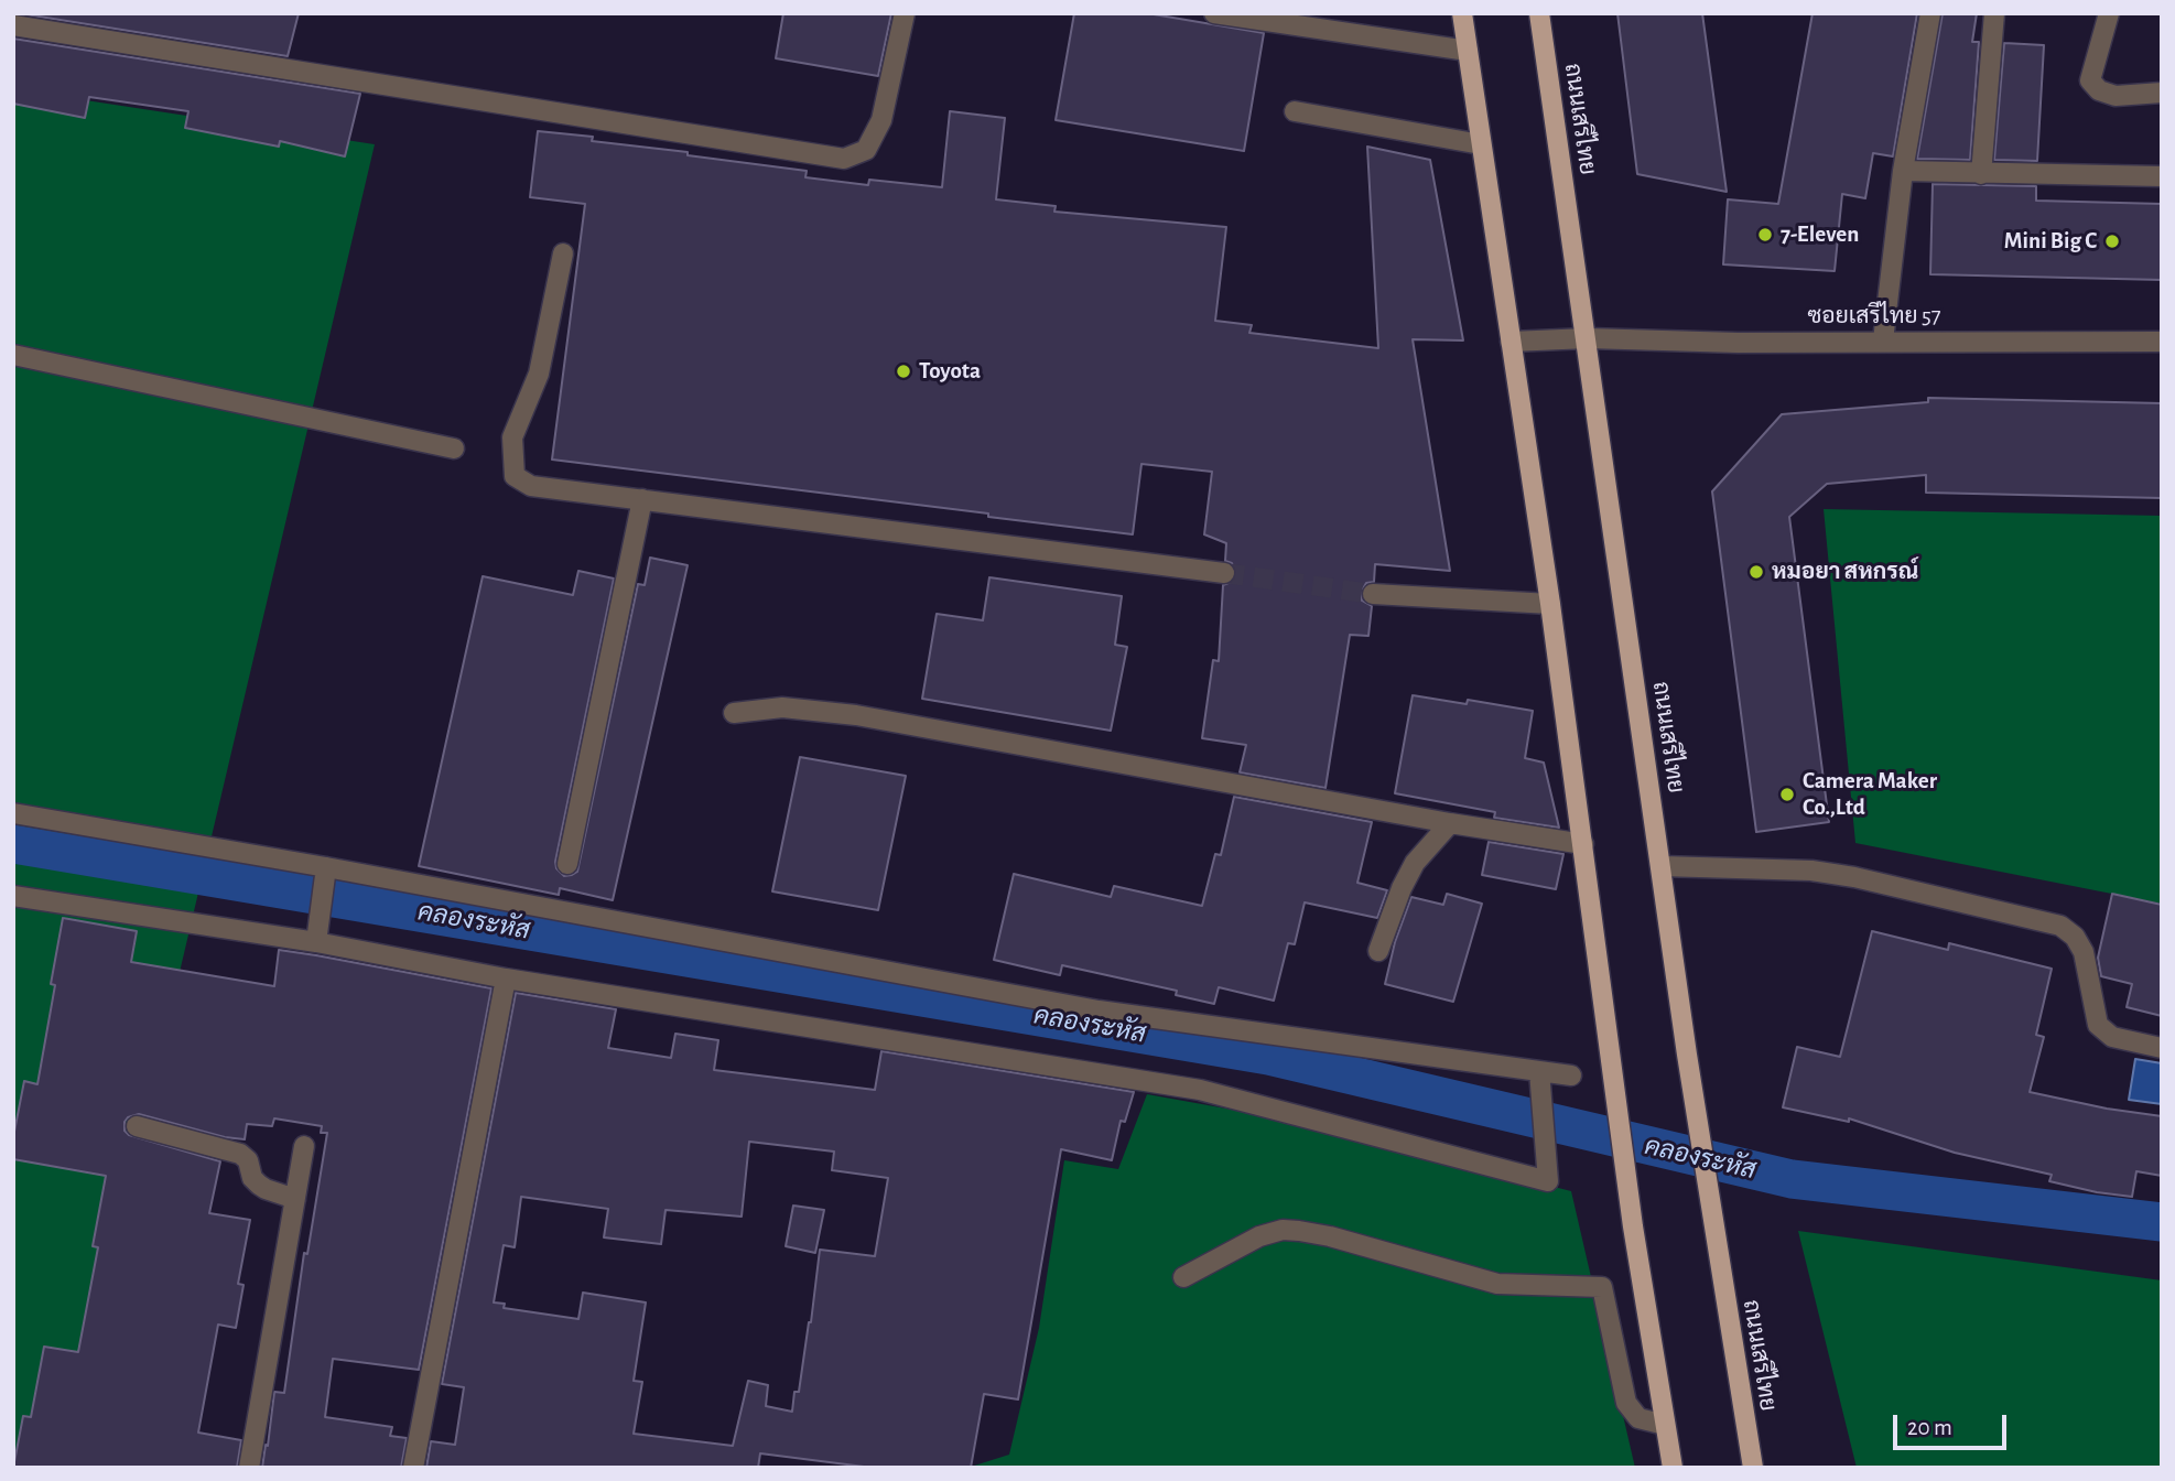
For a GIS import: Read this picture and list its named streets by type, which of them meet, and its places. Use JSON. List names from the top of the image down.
{
  "streets": {
    "main road": ["ถนนเสรีไทย"],
    "street": ["ซอยเสรีไทย 57"]
  },
  "crossings": [
    ["ถนนเสรีไทย", "ซอยเสรีไทย 57"]
  ],
  "water": ["คลองระหัส"],
  "places": [
    "7-Eleven",
    "Mini Big C",
    "Toyota",
    "หมอยา สหกรณ์",
    "Camera Maker Co.,Ltd"
  ],
  "scale_bar": "20 m"
}
